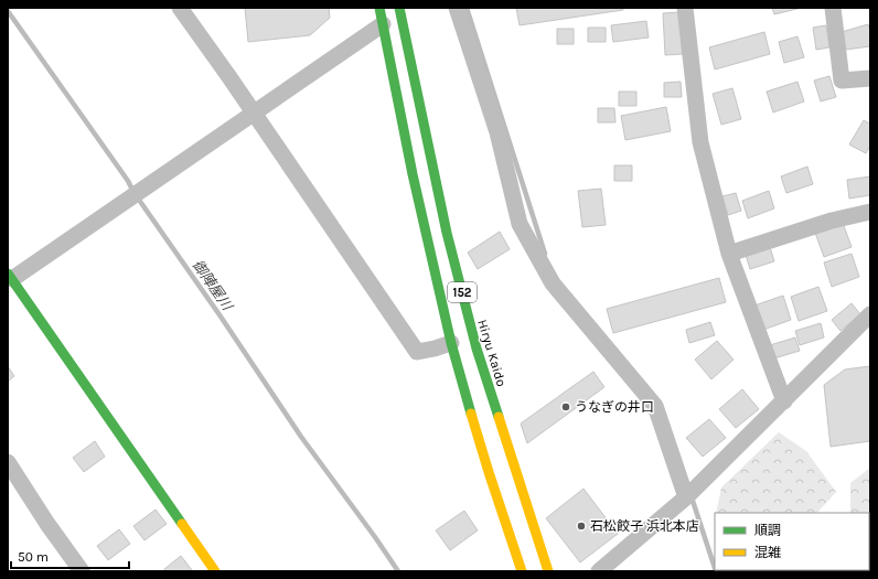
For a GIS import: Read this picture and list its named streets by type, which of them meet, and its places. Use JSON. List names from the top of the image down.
{
  "streets": {
    "main road": ["152", "Hiryu Kaido"]
  },
  "water": ["御陣屋川"],
  "places": ["うなぎの井口", "石松餃子 浜北本店"],
  "legend": ["順調", "混雑"],
  "scale_bar": "50 m"
}
